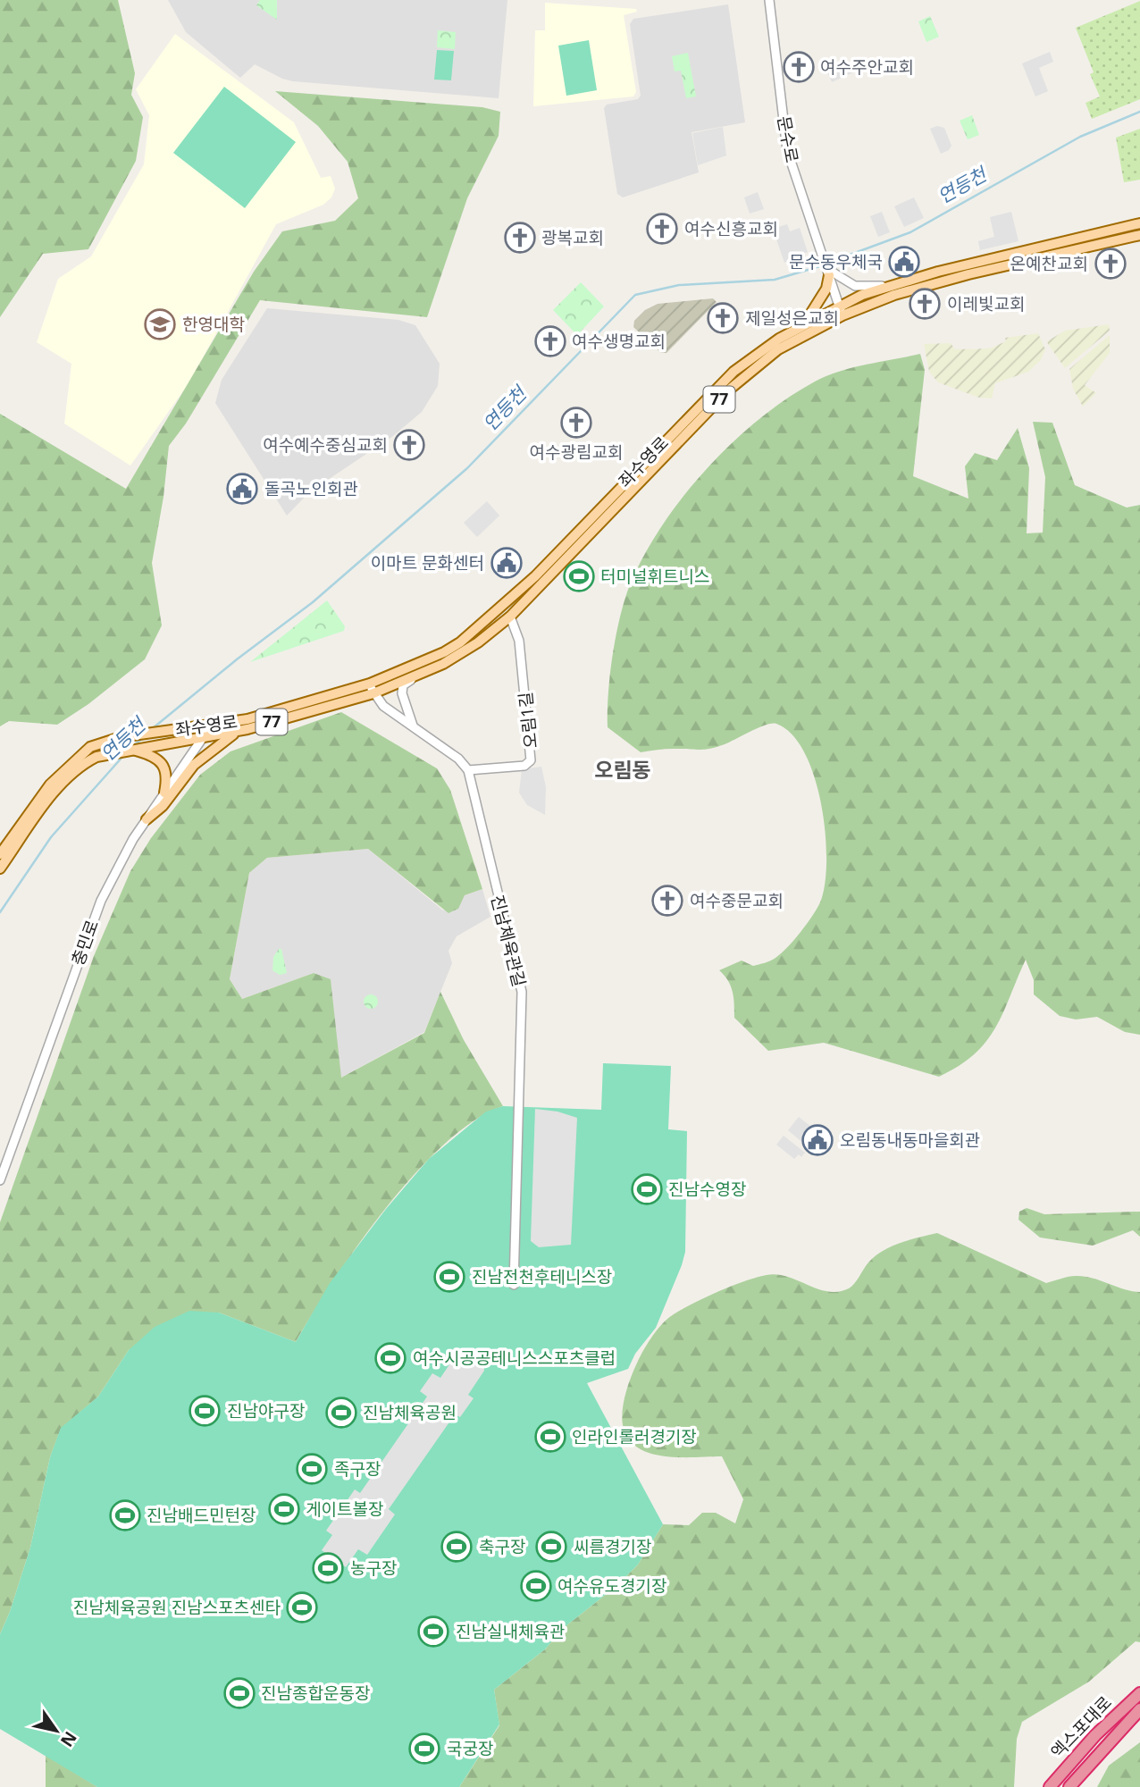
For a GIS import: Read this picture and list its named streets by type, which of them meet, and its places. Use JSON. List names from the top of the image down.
{
  "streets": {
    "highway": ["엑스포대로"],
    "main road": ["77", "좌수영로"],
    "street": [
      "문수로",
      "오림1길",
      "진남체육관길",
      "충민로"
    ]
  },
  "crossings": [
    ["77", "좌수영로"],
    ["좌수영로", "오림1길"],
    ["좌수영로", "충민로"],
    ["오림1길", "진남체육관길"]
  ],
  "districts": ["오림동"],
  "water": ["연등천"],
  "places": {
    "church": [
      "여수주안교회",
      "여수신흥교회",
      "광복교회",
      "온예찬교회",
      "이레빛교회",
      "제일성은교회",
      "여수생명교회",
      "여수광림교회",
      "여수예수중심교회",
      "여수중문교회"
    ],
    "public building": [
      "문수동우체국",
      "돌곡노인회관",
      "이마트 문화센터",
      "오림동내동마을회관"
    ],
    "school or university": ["한영대학"],
    "sports": [
      "터미널휘트니스",
      "진남수영장",
      "진남전천후테니스장",
      "여수시공공테니스스포츠클럽",
      "진남야구장",
      "진남체육공원",
      "인라인롤러경기장",
      "족구장",
      "게이트볼장",
      "진남배드민턴장",
      "축구장",
      "씨름경기장",
      "농구장",
      "여수유도경기장",
      "진남체육공원 진남스포츠센타",
      "진남실내체육관",
      "진남종합운동장",
      "국궁장"
    ]
  },
  "north": "bottom right"
}
